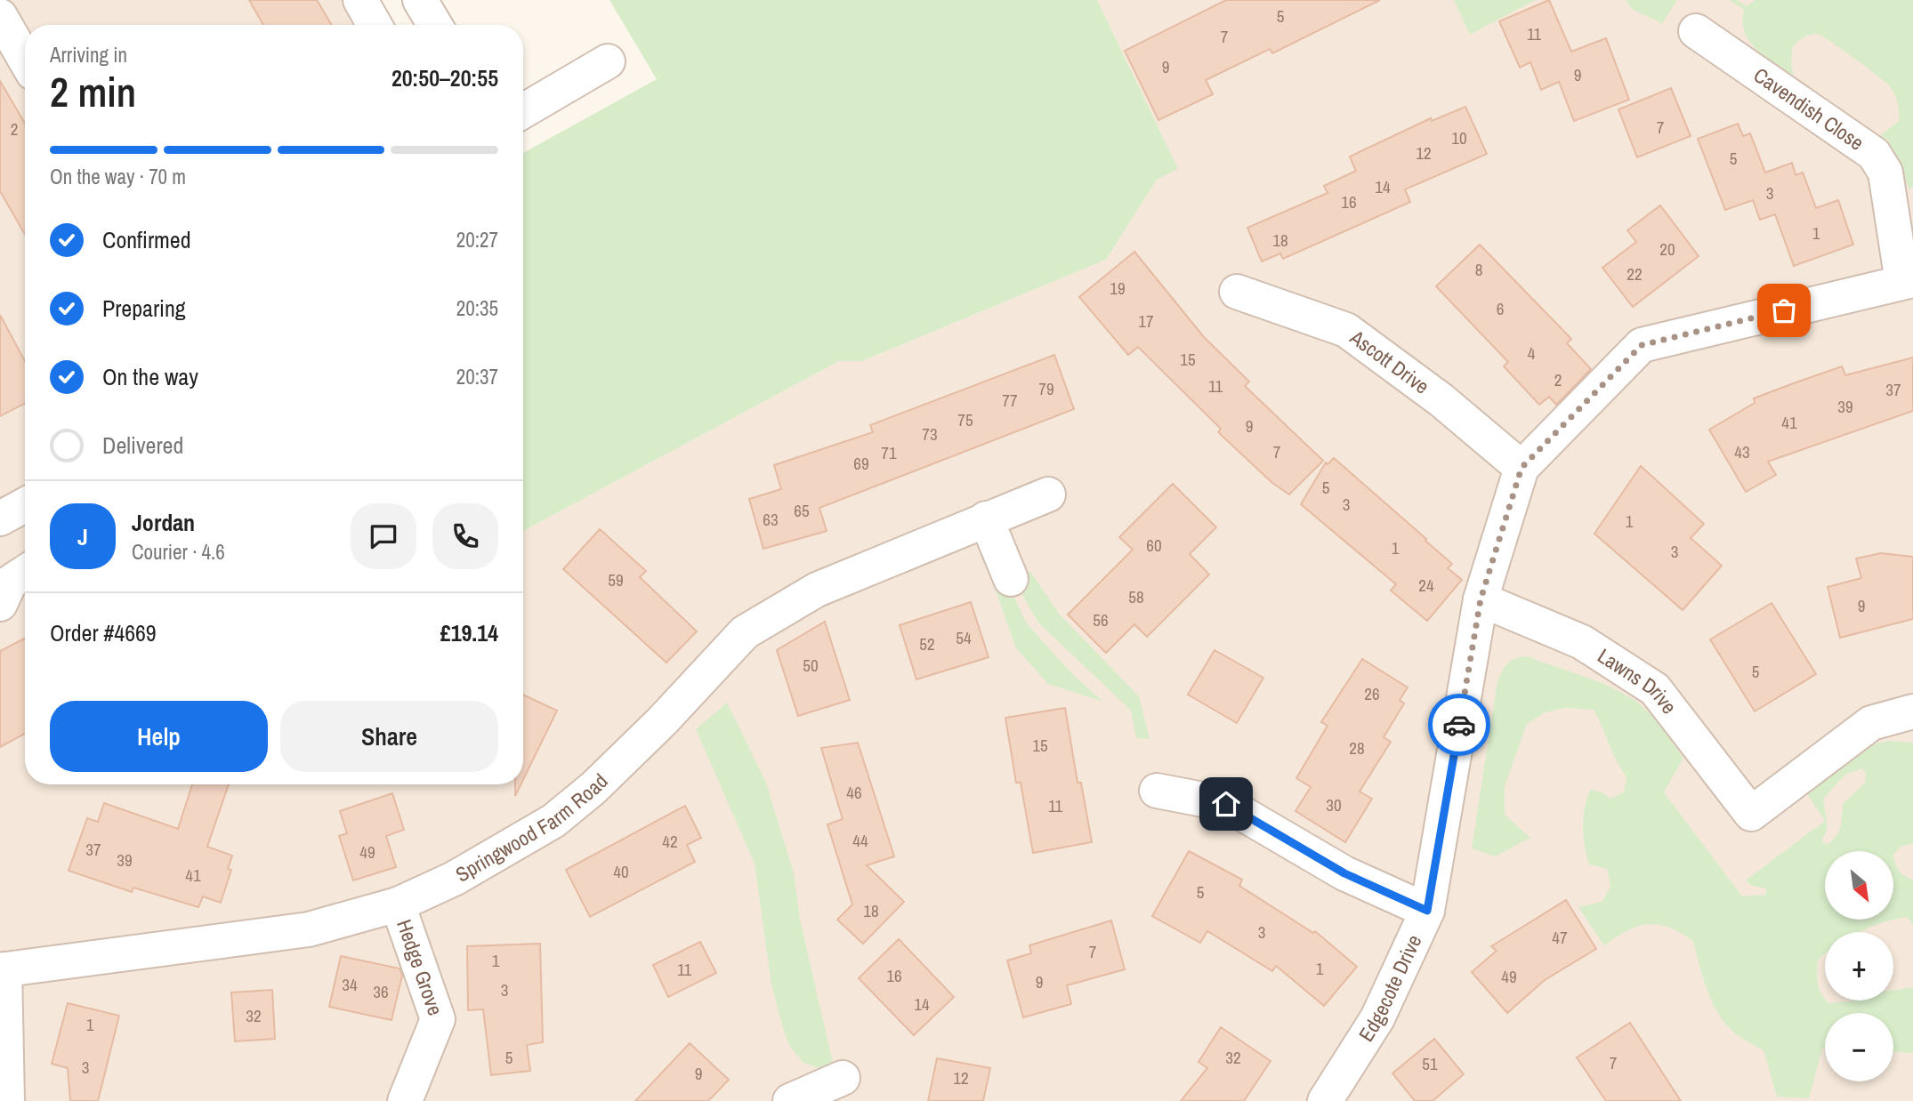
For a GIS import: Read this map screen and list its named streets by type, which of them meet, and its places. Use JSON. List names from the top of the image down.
{
  "streets": {
    "street": [
      "Cavendish Close",
      "Ascott Drive",
      "Lawns Drive",
      "Springwood Farm Road",
      "Hedge Grove",
      "Edgecote Drive"
    ]
  },
  "crossings": [
    ["Cavendish Close", "Edgecote Drive"],
    ["Ascott Drive", "Edgecote Drive"],
    ["Lawns Drive", "Edgecote Drive"],
    ["Springwood Farm Road", "Hedge Grove"]
  ],
  "house_numbers": [
    "5",
    "11",
    "7",
    "9",
    "9",
    "7",
    "2",
    "10",
    "12",
    "5",
    "14",
    "3",
    "16",
    "1",
    "18",
    "20",
    "8",
    "22",
    "19",
    "6",
    "17",
    "4",
    "15",
    "2",
    "11",
    "79",
    "37",
    "77",
    "39",
    "75",
    "41",
    "9",
    "73",
    "7",
    "43",
    "71",
    "69",
    "5",
    "3",
    "65",
    "63",
    "1",
    "60",
    "1",
    "3",
    "59",
    "24",
    "58",
    "9",
    "56",
    "54",
    "52",
    "50",
    "5",
    "26",
    "15",
    "28",
    "46",
    "30",
    "11",
    "44",
    "42",
    "37",
    "49",
    "39",
    "40",
    "41",
    "5",
    "18",
    "3",
    "47",
    "7",
    "1",
    "1",
    "11",
    "16",
    "49",
    "9",
    "34",
    "3",
    "36",
    "14",
    "32",
    "1",
    "5",
    "32",
    "7",
    "51",
    "3",
    "9",
    "12"
  ],
  "north": "bottom right",
  "page": {
    "heading": ["2 min", "Arriving in", "20:50–20:55"],
    "panel": [
      "Jordan",
      "Courier · 4.6",
      "Order #4669",
      "£19.14"
    ],
    "bar": "On the way · 70 m",
    "list": [
      ["Confirmed", "20:27"],
      ["Preparing", "20:35"],
      ["On the way", "20:37"],
      "Delivered"
    ],
    "round": "J",
    "buttons": ["Help", "Share"],
    "map_buttons": ["+", "−"]
  }
}
